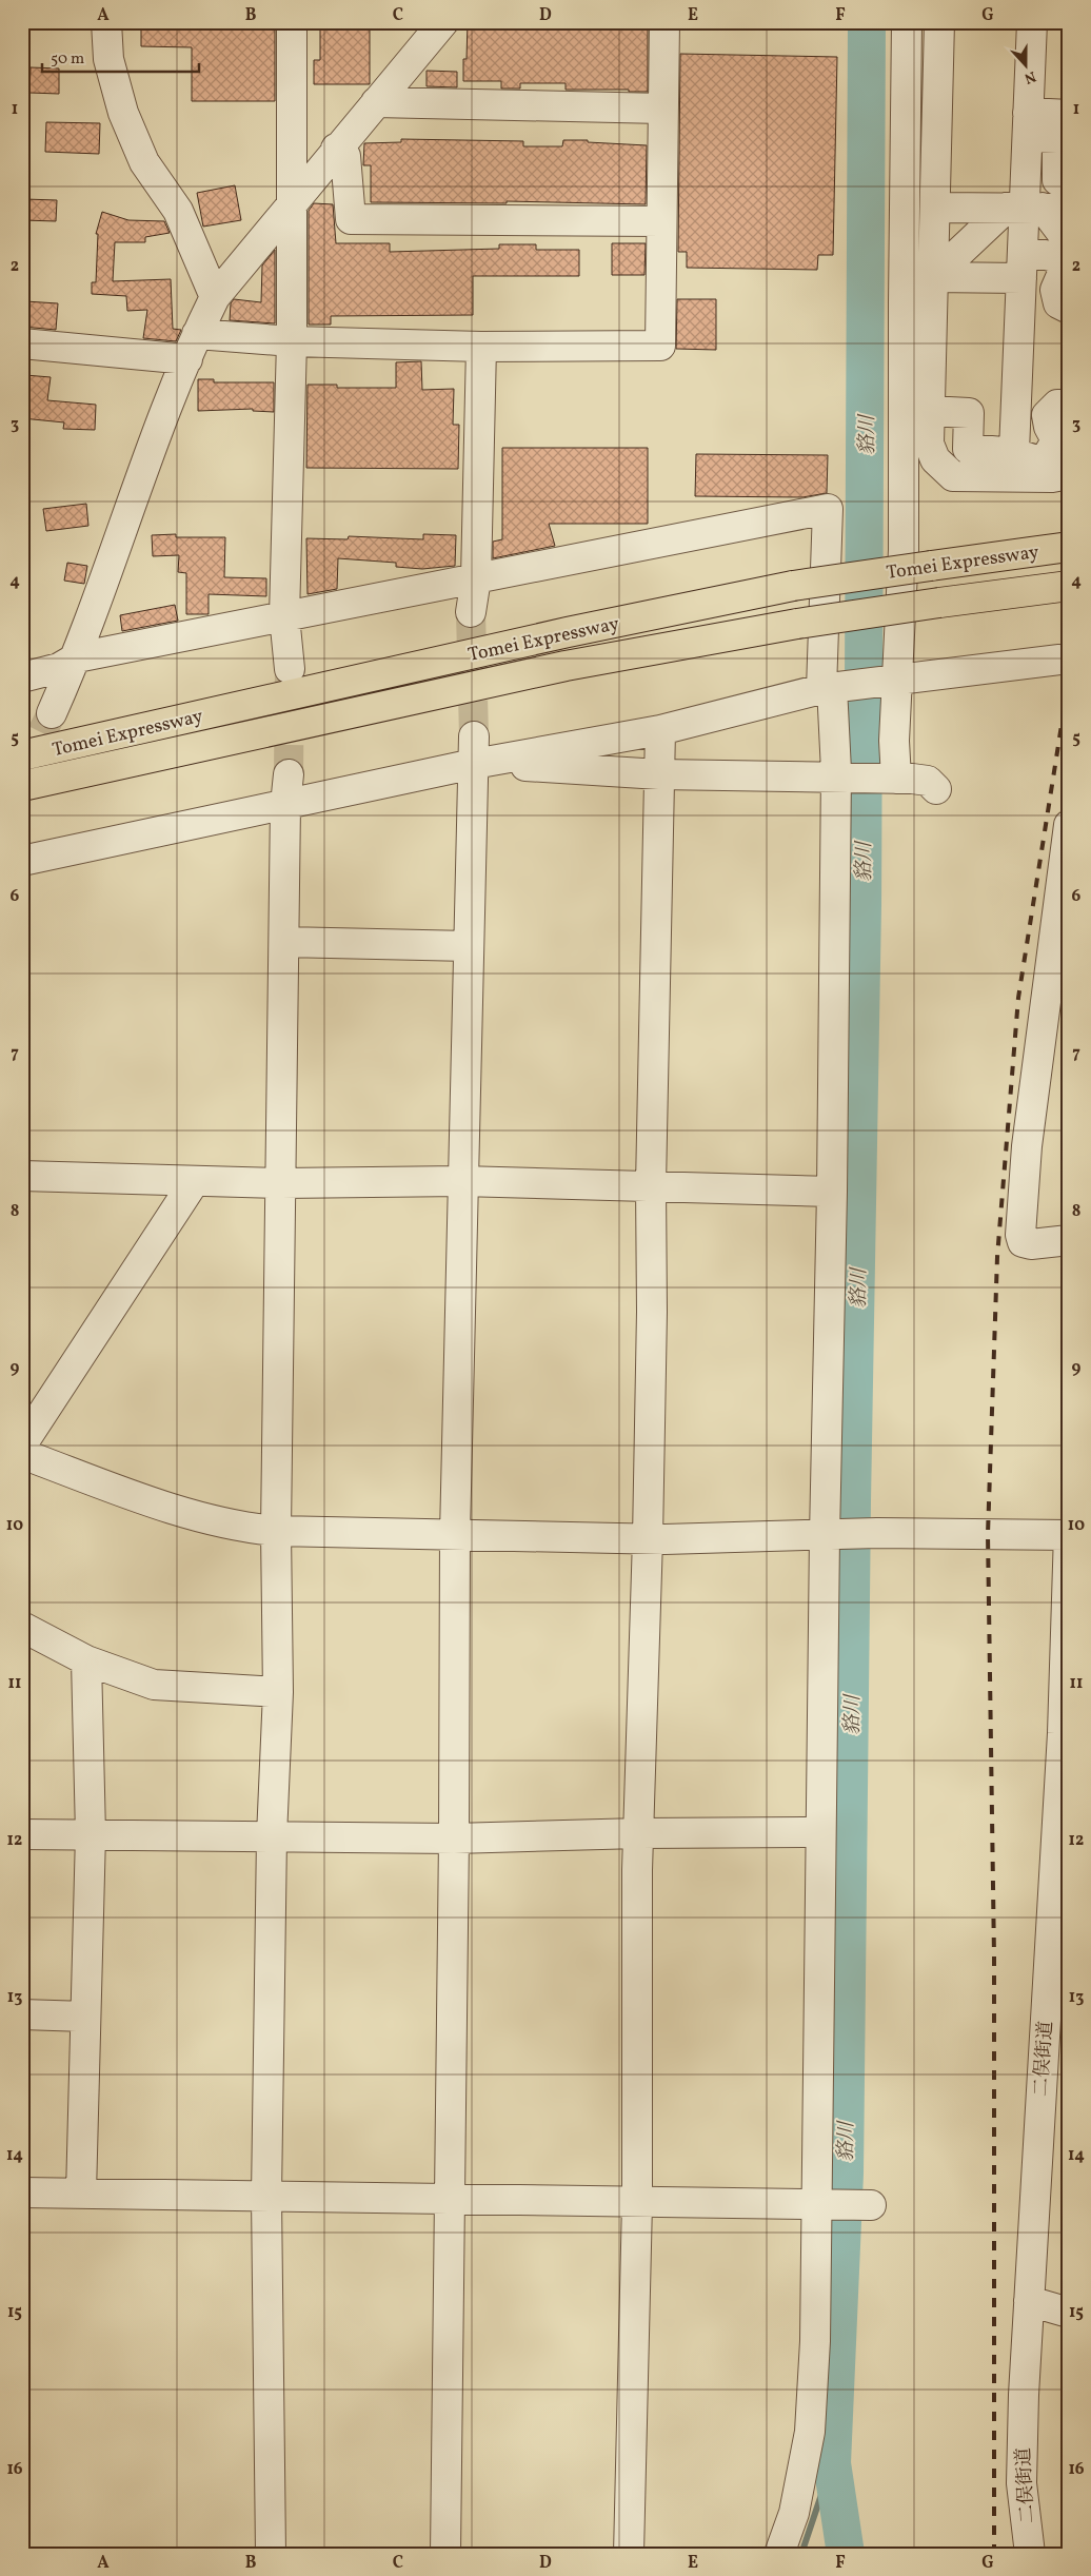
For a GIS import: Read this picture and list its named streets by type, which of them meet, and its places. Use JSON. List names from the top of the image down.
{
  "streets": {
    "highway": ["Tomei Expressway"],
    "street": ["二俣街道"]
  },
  "water": ["貉川"],
  "scale_bar": "50 m",
  "north": "bottom",
  "grid": {
    "columns": [
      "A",
      "B",
      "C",
      "D",
      "E",
      "F",
      "G"
    ],
    "rows": [
      "1",
      "2",
      "3",
      "4",
      "5",
      "6",
      "7",
      "8",
      "9",
      "10",
      "11",
      "12",
      "13",
      "14",
      "15",
      "16"
    ]
  }
}
